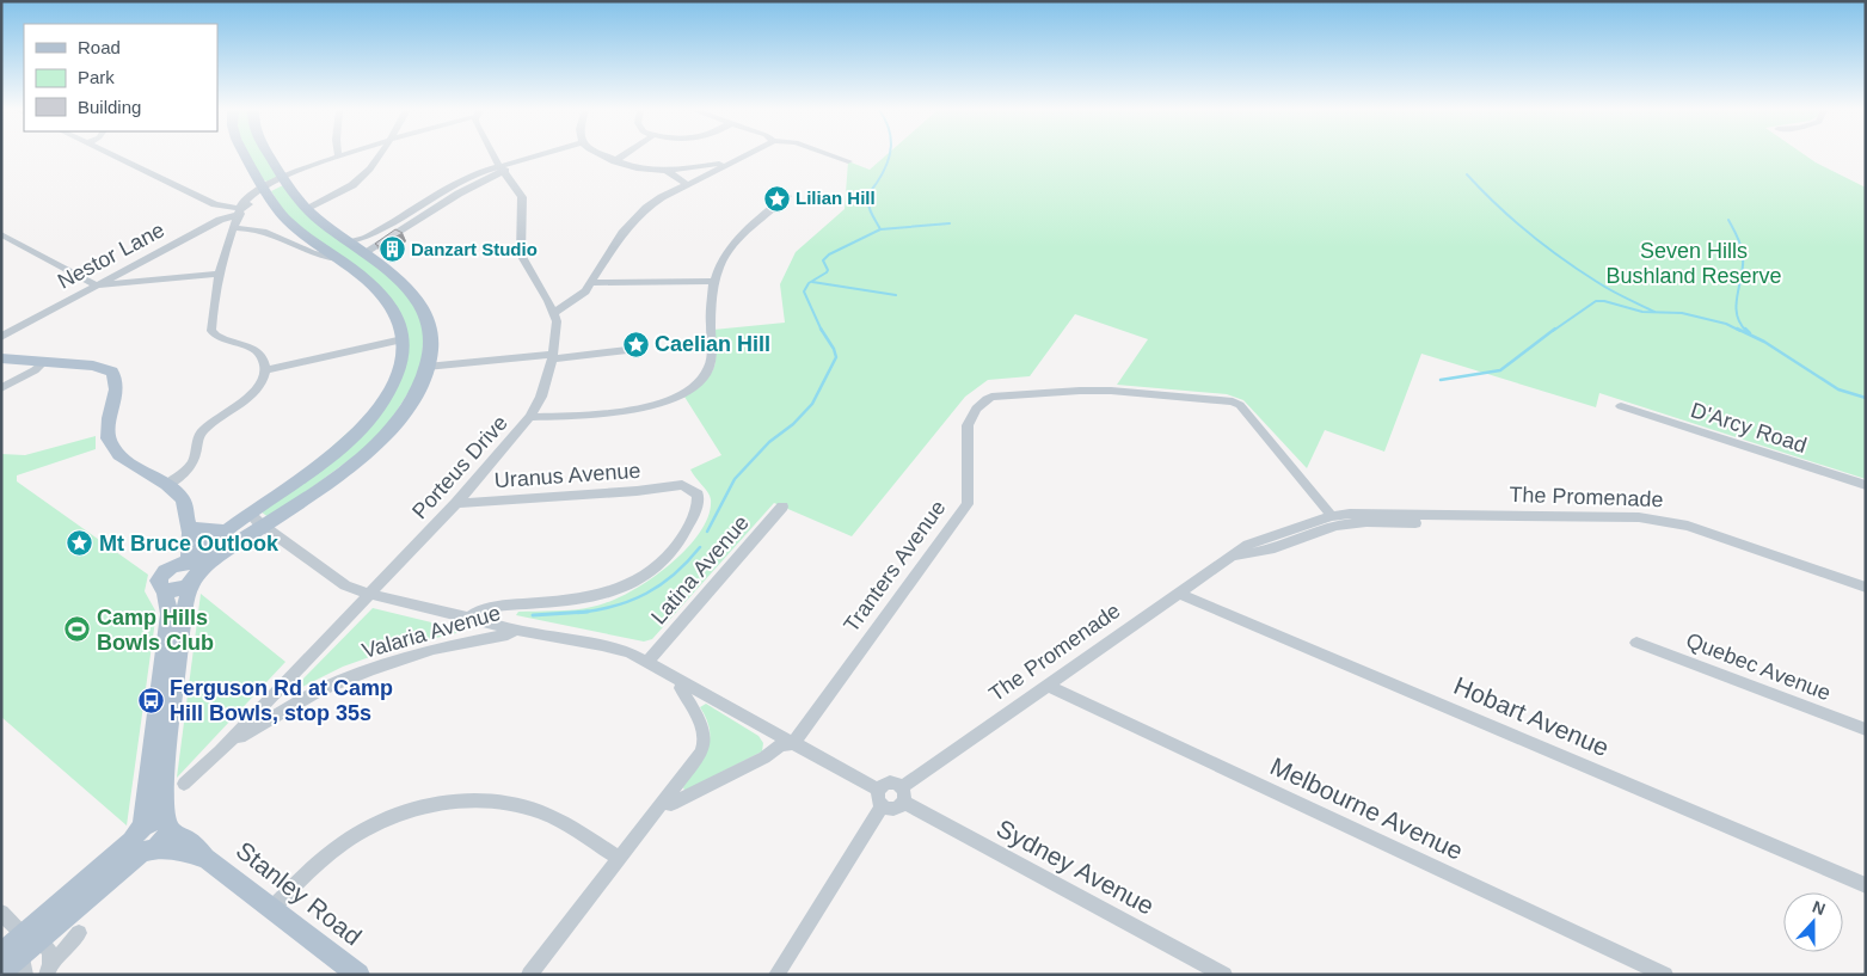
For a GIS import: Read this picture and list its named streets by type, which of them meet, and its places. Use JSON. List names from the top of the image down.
{
  "streets": {
    "main road": ["Stanley Road"],
    "street": [
      "Nestor Lane",
      "D'Arcy Road",
      "Porteus Drive",
      "Uranus Avenue",
      "The Promenade",
      "Tranters Avenue",
      "Latina Avenue",
      "Valaria Avenue",
      "Quebec Avenue",
      "Hobart Avenue",
      "Melbourne Avenue",
      "Sydney Avenue"
    ]
  },
  "crossings": [
    ["Porteus Drive", "Uranus Avenue"],
    ["Porteus Drive", "Valaria Avenue"],
    ["The Promenade", "Tranters Avenue"],
    ["The Promenade", "Hobart Avenue"],
    ["The Promenade", "Melbourne Avenue"],
    ["The Promenade", "Sydney Avenue"],
    ["Tranters Avenue", "Valaria Avenue"],
    ["Latina Avenue", "Valaria Avenue"]
  ],
  "parks": ["Seven Hills Bushland Reserve"],
  "places": {
    "place": ["Lilian Hill", "Caelian Hill", "Mt Bruce Outlook"],
    "building": ["Danzart Studio"],
    "sports": ["Camp Hills Bowls Club"],
    "bus stop": ["Ferguson Rd at Camp Hill Bowls, stop 35s"]
  },
  "legend": ["Road", "Park", "Building"],
  "north": "top"
}
